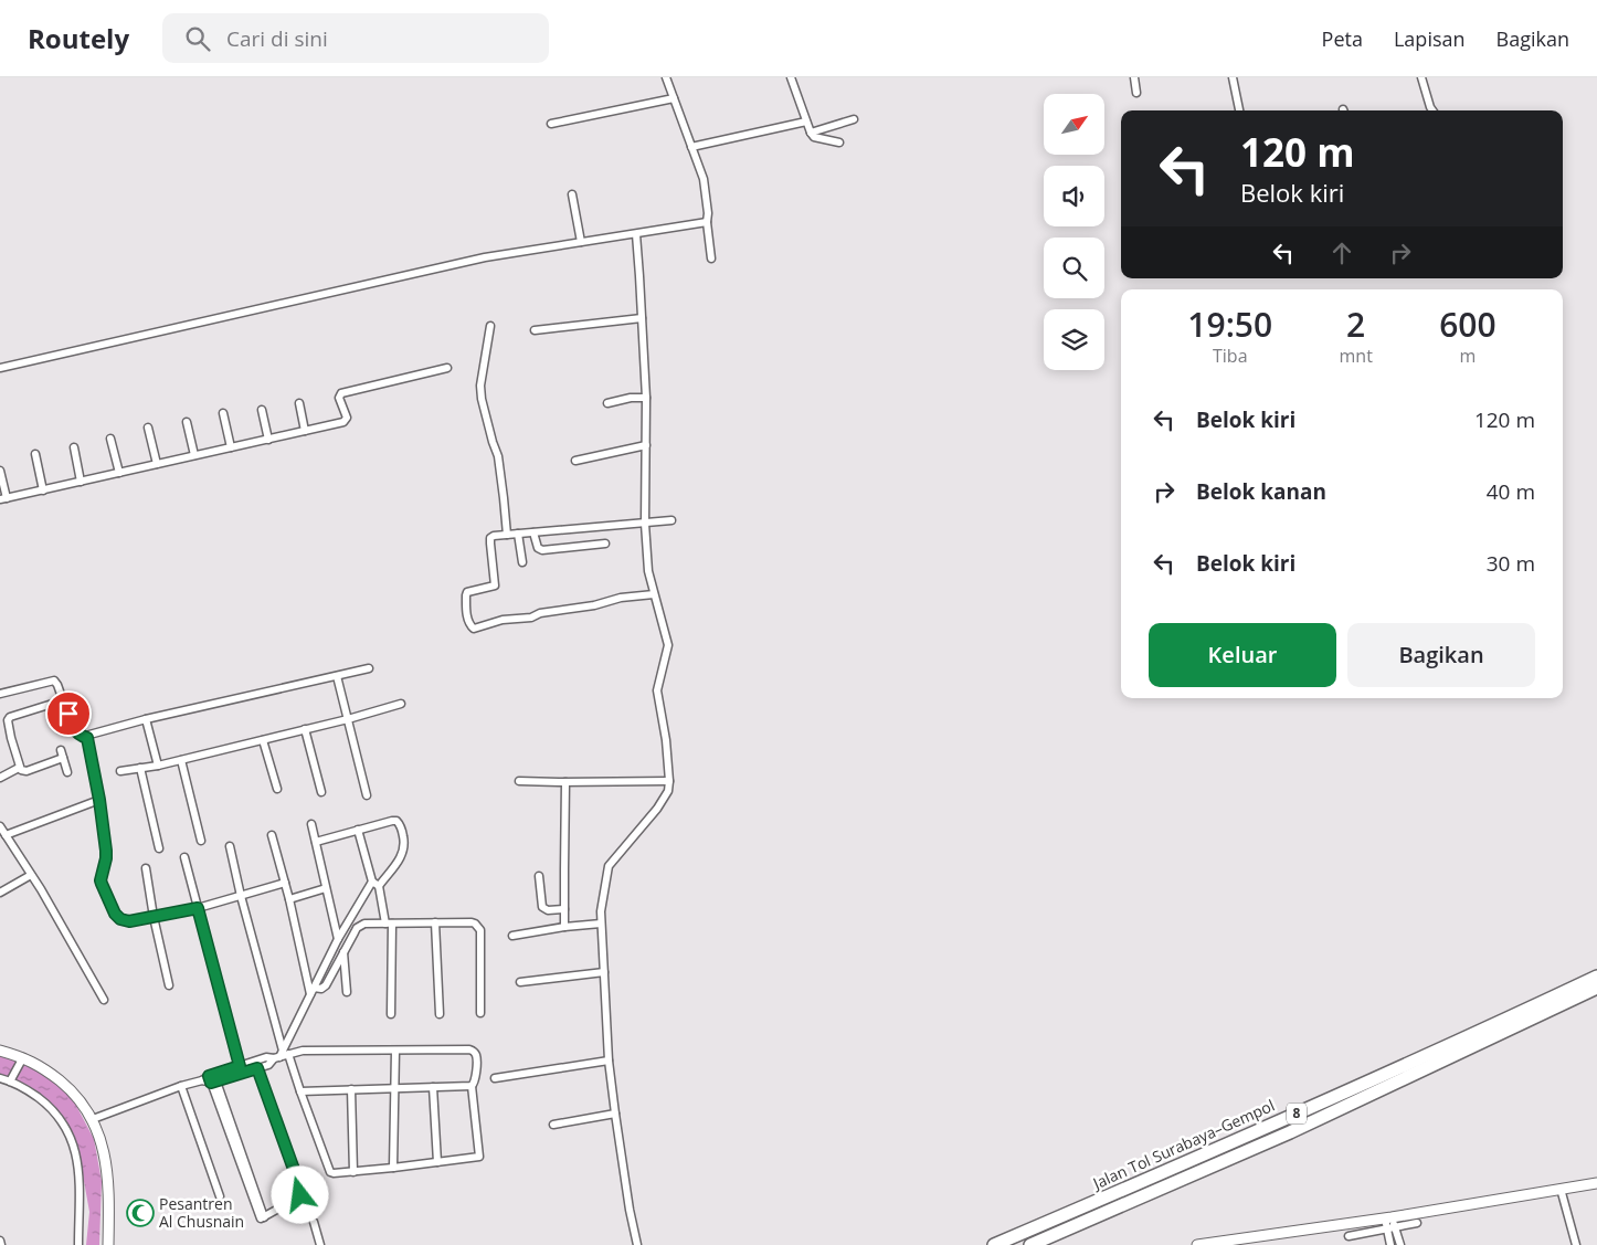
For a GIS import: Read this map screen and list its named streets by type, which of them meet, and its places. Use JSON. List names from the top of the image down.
{
  "streets": {
    "highway": ["8", "Jalan Tol Surabaya–Gempol"]
  },
  "places": {
    "mosque": ["Pesantren Al Chusnain"]
  },
  "north": "top right",
  "page": {
    "header": "Routely",
    "search": "Cari di sini",
    "nav": ["Peta", "Lapisan", "Bagikan"],
    "turn": ["120 m", "Belok kiri"],
    "eta": [
      "19:50",
      "Tiba",
      "2",
      "mnt",
      "600",
      "m"
    ],
    "list": [
      {
        "name": "Belok kiri",
        "value": "120 m"
      },
      {
        "name": "Belok kanan",
        "value": "40 m"
      },
      {
        "name": "Belok kiri",
        "value": "30 m"
      }
    ],
    "buttons": ["Keluar", "Bagikan"]
  }
}
